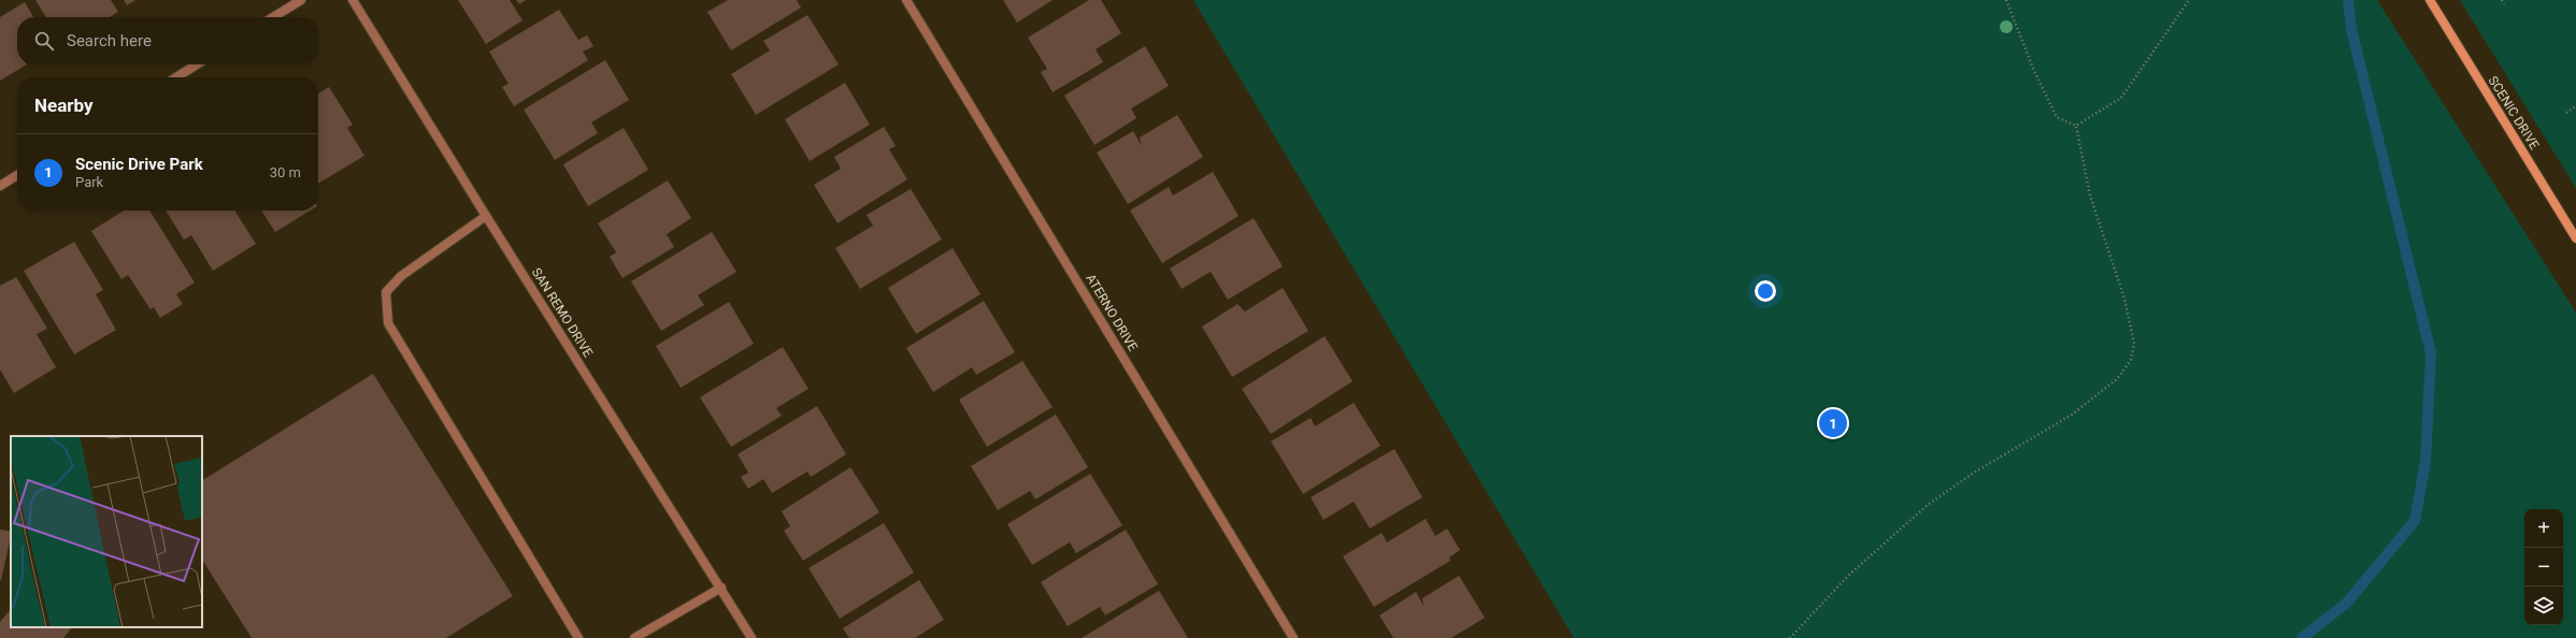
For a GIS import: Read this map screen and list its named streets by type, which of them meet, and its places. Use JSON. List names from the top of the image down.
{
  "streets": {
    "street": ["SCENIC DRIVE", "SAN REMO DRIVE", "ATERNO DRIVE"]
  },
  "page": {
    "search": "Search here",
    "heading": "Nearby",
    "list": [
      {
        "mark": "1",
        "name": "Scenic Drive Park",
        "note": "Park",
        "value": "30 m"
      }
    ],
    "pins": "1",
    "map_buttons": ["+", "−"]
  }
}
